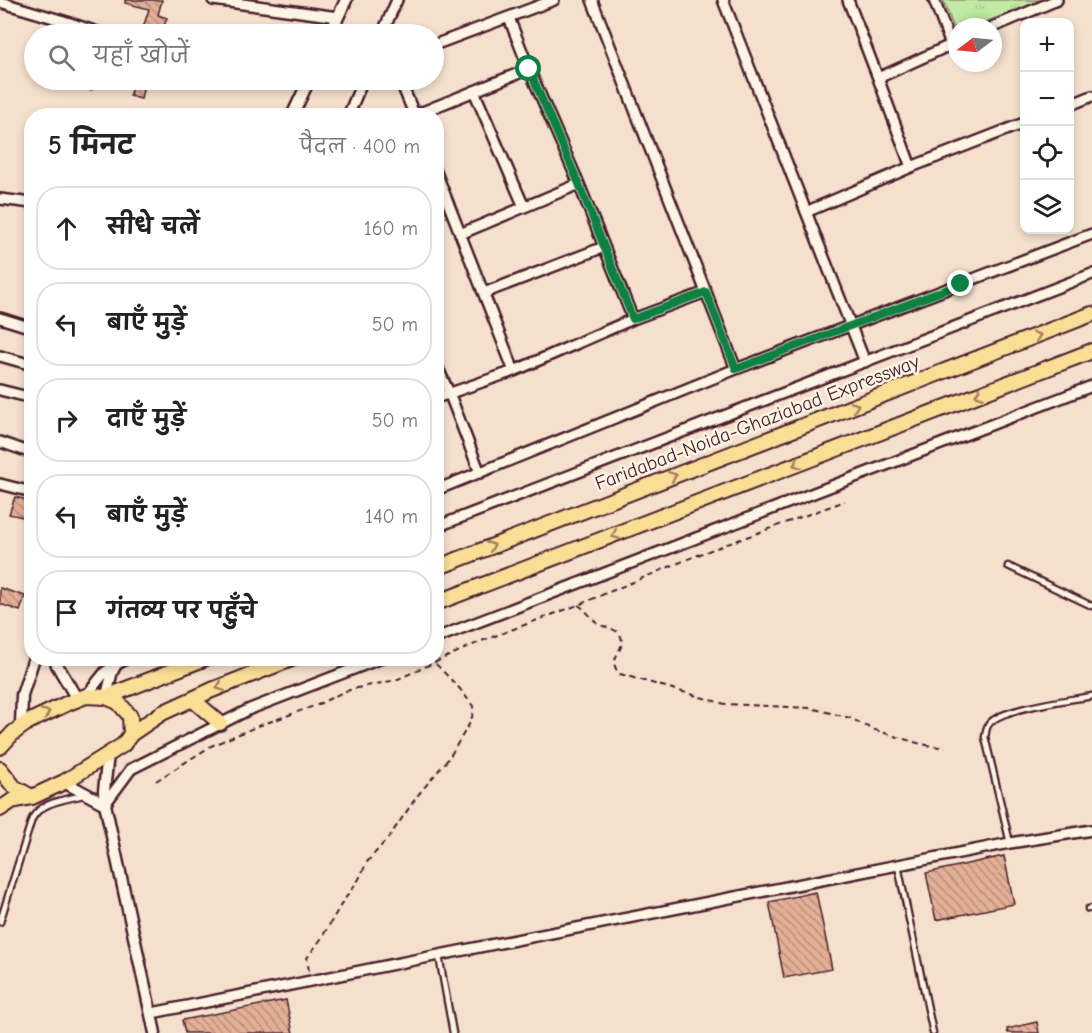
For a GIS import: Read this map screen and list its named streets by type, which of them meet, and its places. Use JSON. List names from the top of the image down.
{
  "streets": {
    "main road": ["Faridabad-Noida-Ghaziabad Expressway"]
  },
  "north": "left",
  "page": {
    "map_buttons": ["+", "−"],
    "search": "यहाँ खोजें",
    "heading": ["5 मिनट", "पैदल · 400 m"],
    "list": [
      ["सीधे चलें", "160 m"],
      ["बाएँ मुड़ें", "50 m"],
      ["दाएँ मुड़ें", "50 m"],
      ["बाएँ मुड़ें", "140 m"],
      "गंतव्य पर पहुँचे"
    ]
  }
}
